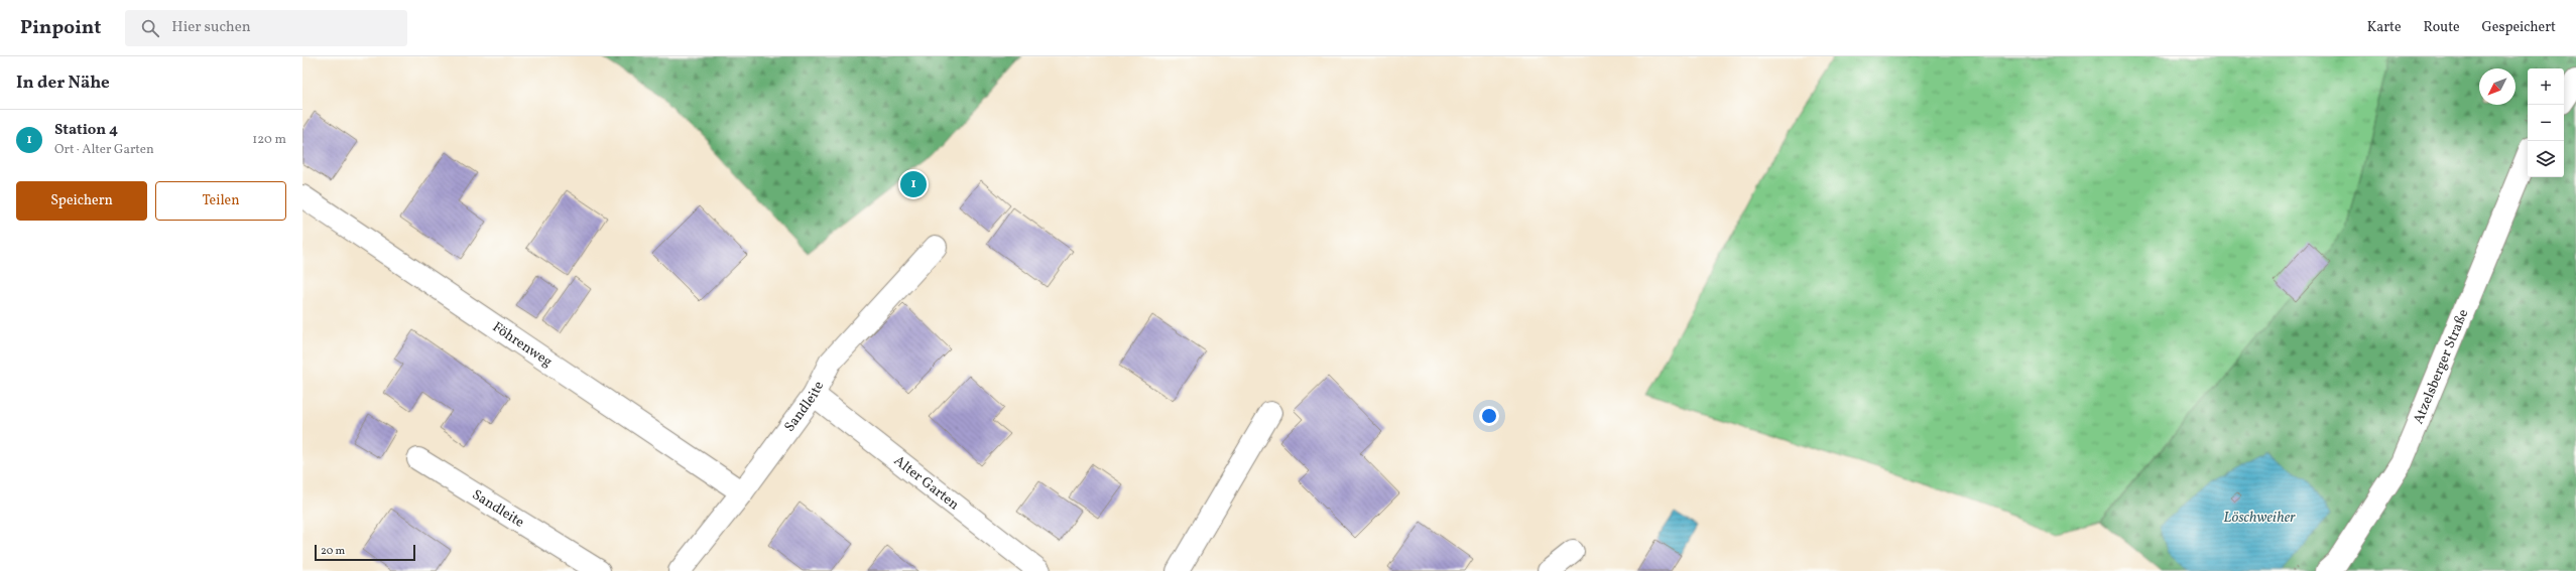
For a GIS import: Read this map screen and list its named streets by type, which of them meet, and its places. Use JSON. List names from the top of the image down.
{
  "streets": {
    "street": [
      "Föhrenweg",
      "Atzelsberger Straße",
      "Sandleite",
      "Alter Garten"
    ]
  },
  "crossings": [
    ["Föhrenweg", "Sandleite"],
    ["Sandleite", "Alter Garten"]
  ],
  "water": ["Löschweiher"],
  "scale_bar": "20 m",
  "north": "bottom left",
  "page": {
    "header": "Pinpoint",
    "search": "Hier suchen",
    "nav": ["Karte", "Route", "Gespeichert"],
    "heading": "In der Nähe",
    "map_buttons": ["+", "−"],
    "list": [
      {
        "mark": "1",
        "name": "Station 4",
        "note": "Ort · Alter Garten",
        "value": "120 m"
      }
    ],
    "buttons": ["Speichern", "Teilen"],
    "pins": "1",
    "scale": "20 m"
  }
}
